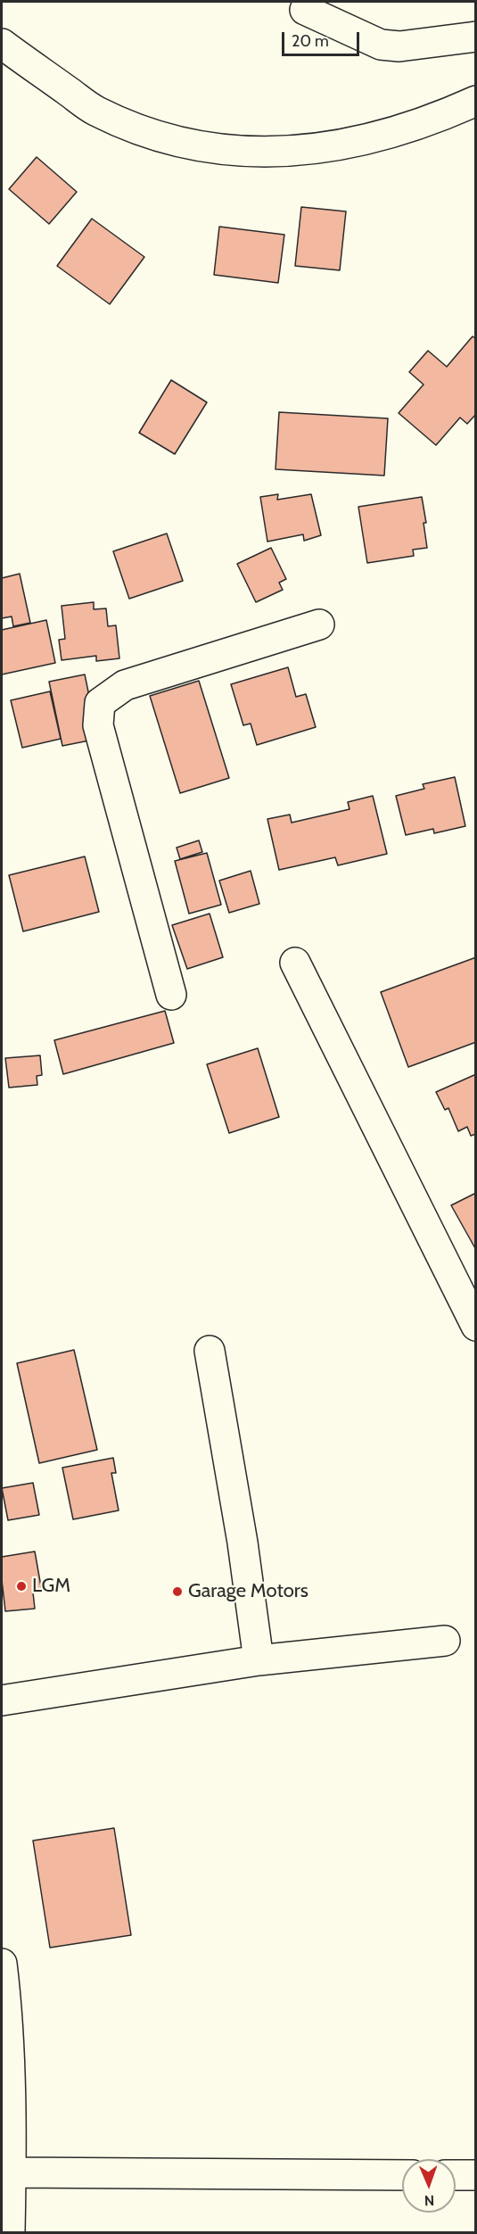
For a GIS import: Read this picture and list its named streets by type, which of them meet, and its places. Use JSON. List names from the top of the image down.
{
  "places": ["LGM", "Garage Motors"],
  "scale_bar": "20 m",
  "north": "bottom"
}
